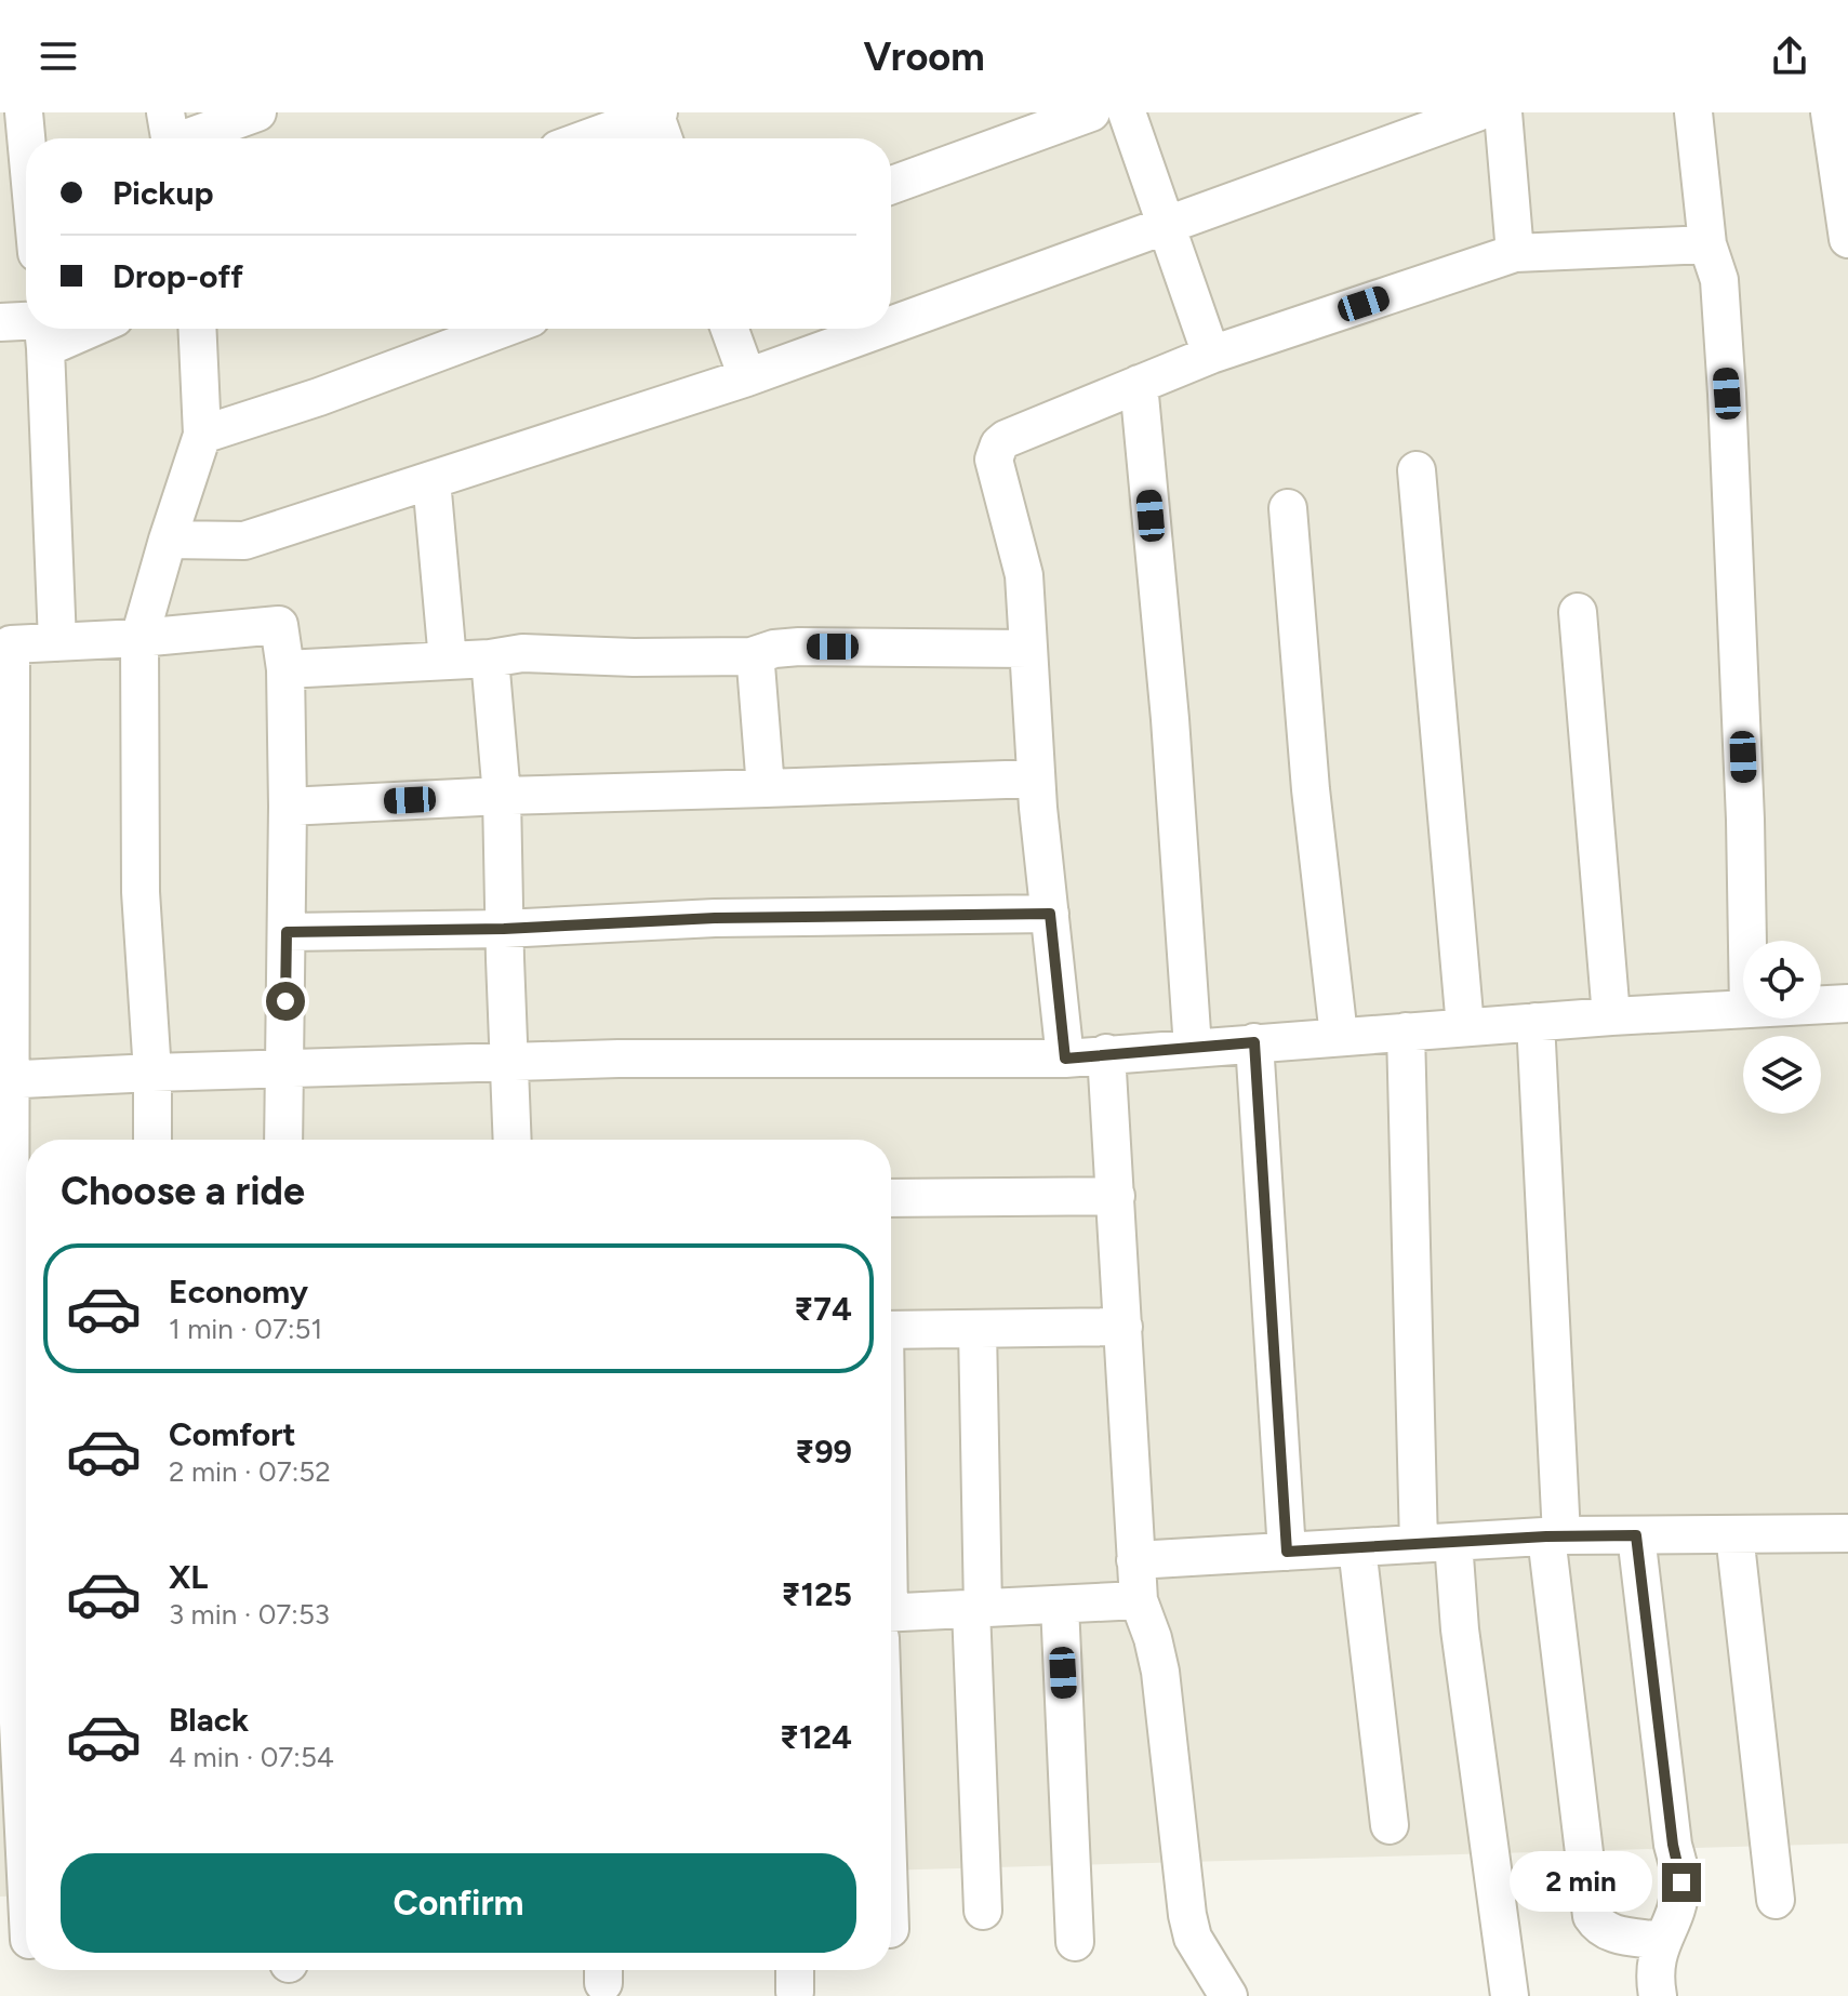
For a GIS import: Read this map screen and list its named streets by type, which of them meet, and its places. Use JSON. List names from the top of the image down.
{
  "page": {
    "header": "Vroom",
    "banner": ["Pickup", "Drop-off"],
    "heading": "Choose a ride",
    "list": [
      {
        "name": "Economy",
        "note": "1 min · 07:51",
        "value": "₹74"
      },
      {
        "name": "Comfort",
        "note": "2 min · 07:52",
        "value": "₹99"
      },
      {
        "name": "XL",
        "note": "3 min · 07:53",
        "value": "₹125"
      },
      {
        "name": "Black",
        "note": "4 min · 07:54",
        "value": "₹124"
      }
    ],
    "buttons": "Confirm",
    "bubble": "2 min"
  }
}
